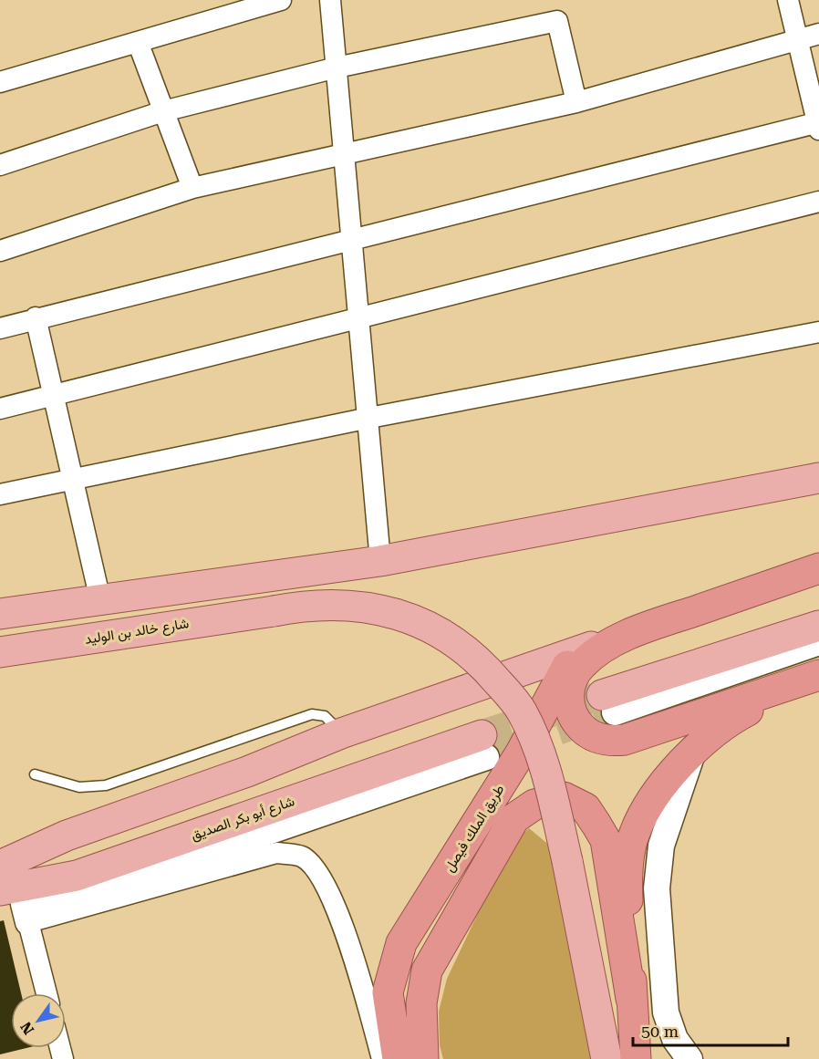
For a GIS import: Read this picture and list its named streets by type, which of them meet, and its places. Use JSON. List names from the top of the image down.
{
  "streets": {
    "highway": ["طريق الملك فيصل"],
    "main road": ["شارع خالد بن الوليد", "شارع أبو بكر الصديق"]
  },
  "scale_bar": "50 m",
  "north": "bottom left"
}
